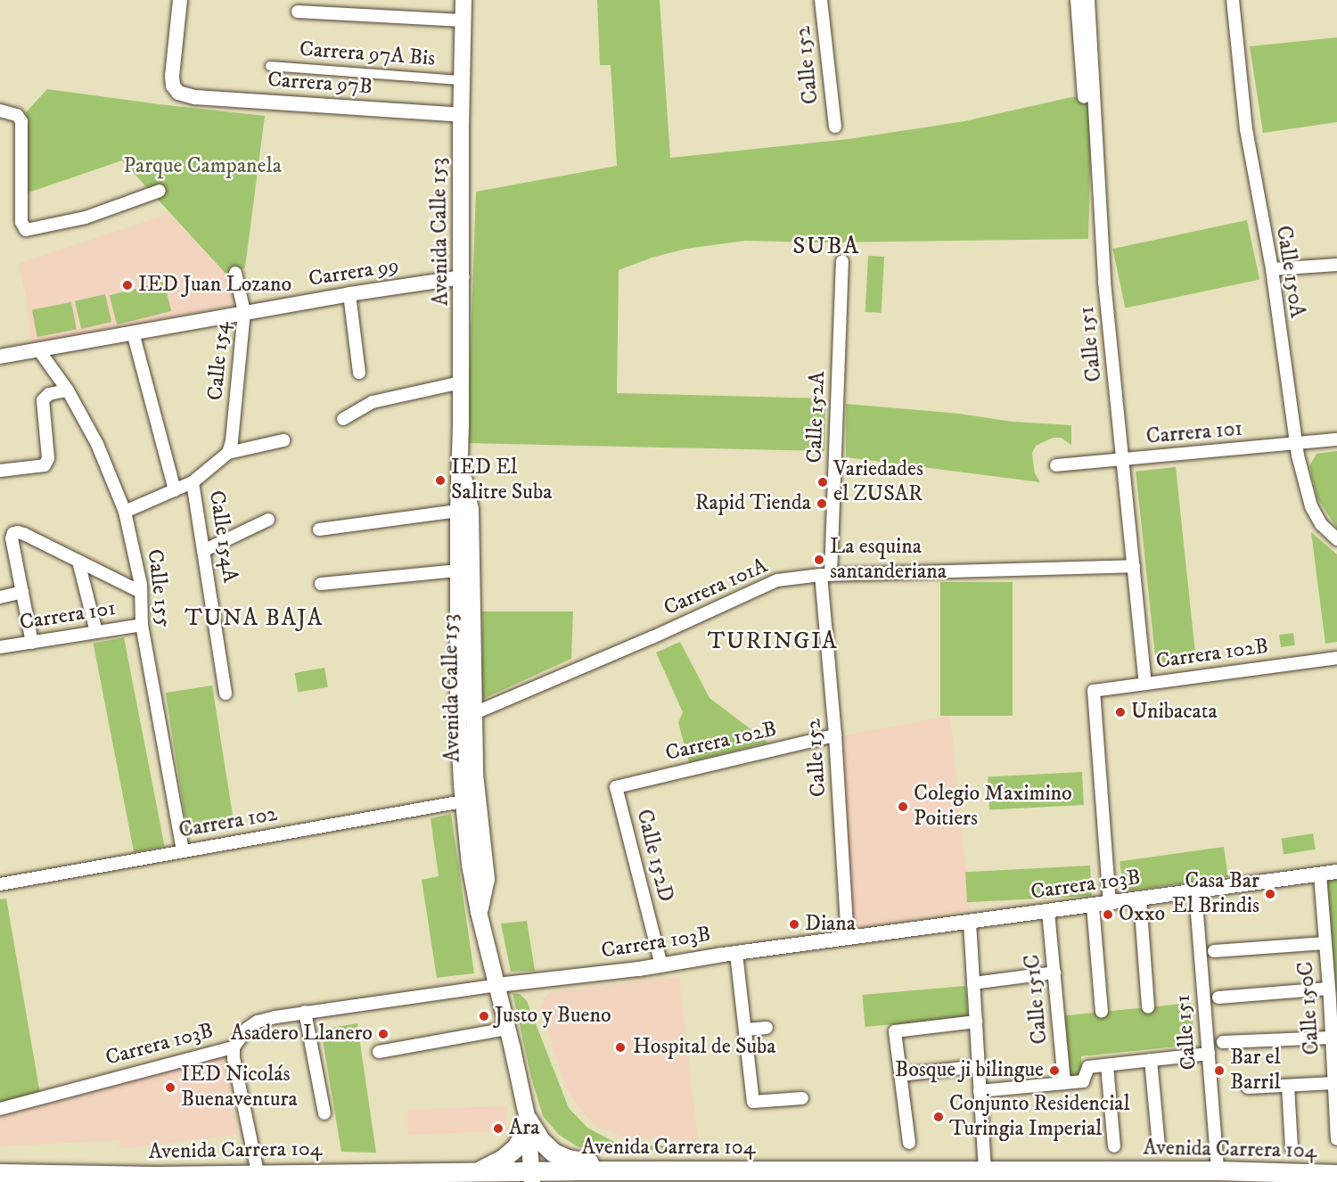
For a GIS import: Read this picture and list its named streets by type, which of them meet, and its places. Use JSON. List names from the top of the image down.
{
  "streets": {
    "main road": ["Avenida Calle 153", "Avenida Carrera 104"],
    "street": [
      "Carrera 97A Bis",
      "Calle 152",
      "Carrera 97B",
      "Calle 150A",
      "Carrera 99",
      "Calle 151",
      "Calle 154",
      "Calle 152A",
      "Carrera 101",
      "Calle 154A",
      "Carrera 101A",
      "Calle 155",
      "Carrera 102B",
      "Carrera 102",
      "Calle 152D",
      "Carrera 103B",
      "Calle 151C",
      "Calle 150C"
    ]
  },
  "crossings": [
    ["Carrera 97A Bis", "Avenida Calle 153"],
    ["Calle 152", "Calle 152A"],
    ["Calle 152", "Carrera 101A"],
    ["Calle 152", "Carrera 102B"],
    ["Calle 152", "Carrera 103B"],
    ["Carrera 97B", "Avenida Calle 153"],
    ["Avenida Calle 153", "Carrera 99"],
    ["Avenida Calle 153", "Carrera 101A"],
    ["Avenida Calle 153", "Carrera 102"],
    ["Avenida Calle 153", "Carrera 103B"],
    ["Avenida Calle 153", "Avenida Carrera 104"],
    ["Calle 150A", "Carrera 101"],
    ["Carrera 99", "Calle 154"],
    ["Carrera 99", "Calle 154A"],
    ["Carrera 99", "Calle 155"],
    ["Calle 151", "Carrera 101"],
    ["Calle 151", "Carrera 101A"],
    ["Calle 151", "Carrera 102B"],
    ["Calle 151", "Carrera 103B"],
    ["Calle 151", "Avenida Carrera 104"],
    ["Calle 152A", "Carrera 101A"],
    ["Carrera 101", "Calle 155"],
    ["Calle 155", "Carrera 102"],
    ["Carrera 102B", "Calle 152D"],
    ["Carrera 102B", "Carrera 103B"],
    ["Calle 152D", "Carrera 103B"],
    ["Carrera 103B", "Calle 151C"],
    ["Carrera 103B", "Calle 150C"]
  ],
  "districts": ["SUBA", "TUNA BAJA", "TURINGIA"],
  "parks": ["Parque Campanela"],
  "places": [
    "IED Juan Lozano",
    "IED El Salitre Suba",
    "Variedades el ZUSAR",
    "Rapid Tienda",
    "La esquina santanderiana",
    "Unibacata",
    "Colegio Maximino Poitiers",
    "Casa Bar El Brindis",
    "Oxxo",
    "Diana",
    "Justo y Bueno",
    "Asadero Llanero",
    "Hospital de Suba",
    "Bosque ji bilingue",
    "Bar el Barril",
    "IED Nicolás Buenaventura",
    "Conjunto Residencial Turingia Imperial",
    "Ara"
  ]
}
